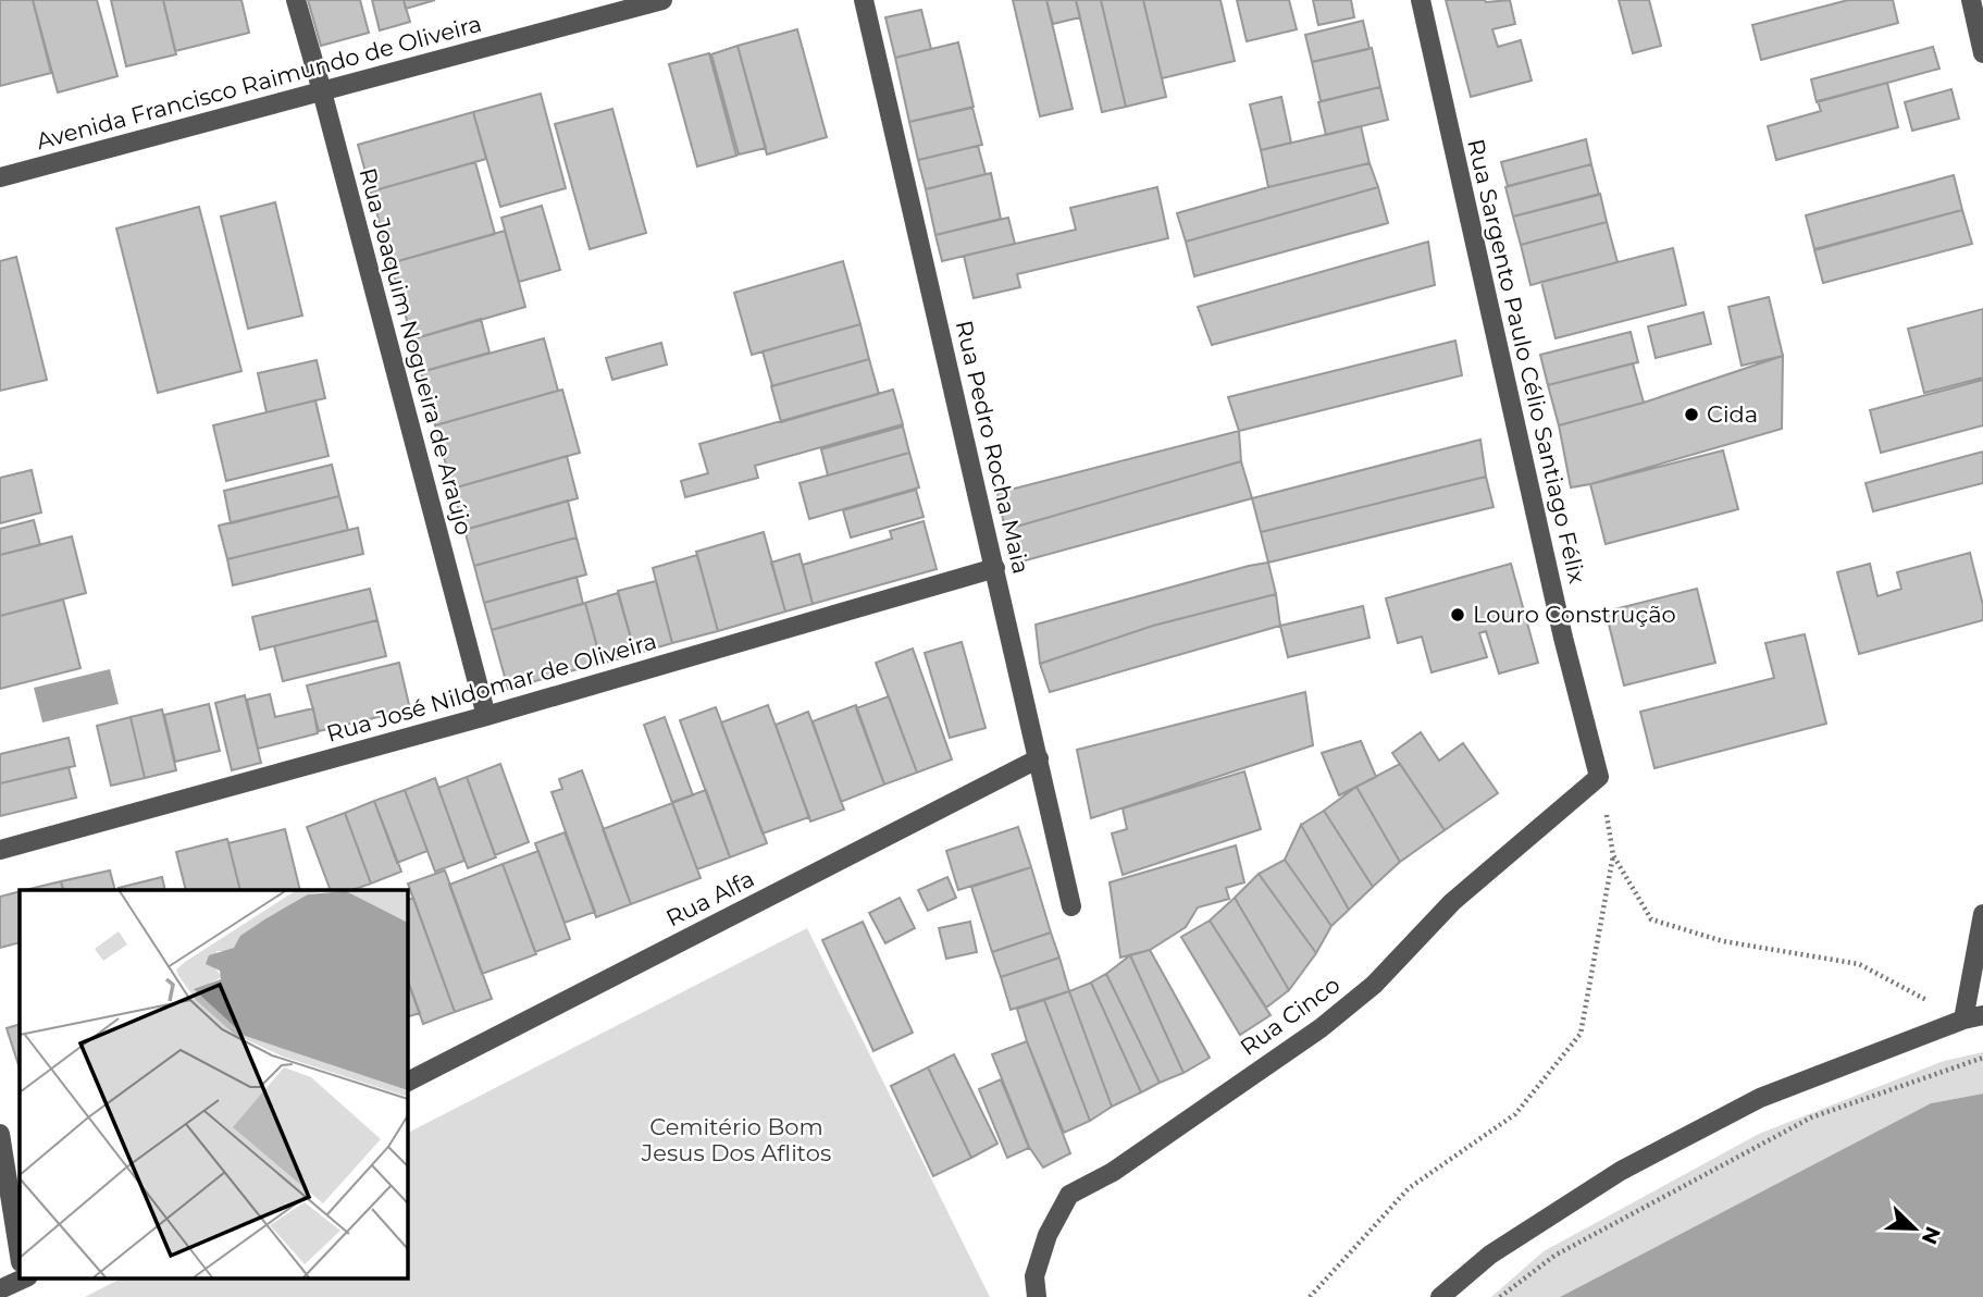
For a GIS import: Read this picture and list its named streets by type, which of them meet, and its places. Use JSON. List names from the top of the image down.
{
  "streets": {
    "street": [
      "Avenida Francisco Raimundo de Oliveira",
      "Rua Joaquim Nogueira de Araújo",
      "Rua Sargento Paulo Célio Santiago Félix",
      "Rua Pedro Rocha Maia",
      "Rua José Nildomar de Oliveira",
      "Rua Alfa",
      "Rua Cinco"
    ]
  },
  "crossings": [
    ["Avenida Francisco Raimundo de Oliveira", "Rua Joaquim Nogueira de Araújo"],
    ["Rua Joaquim Nogueira de Araújo", "Rua José Nildomar de Oliveira"],
    ["Rua Sargento Paulo Célio Santiago Félix", "Rua Cinco"],
    ["Rua Pedro Rocha Maia", "Rua José Nildomar de Oliveira"],
    ["Rua Pedro Rocha Maia", "Rua Alfa"]
  ],
  "parks": ["Cemitério Bom Jesus Dos Aflitos"],
  "places": ["Cida", "Louro Construção"],
  "north": "bottom right"
}
